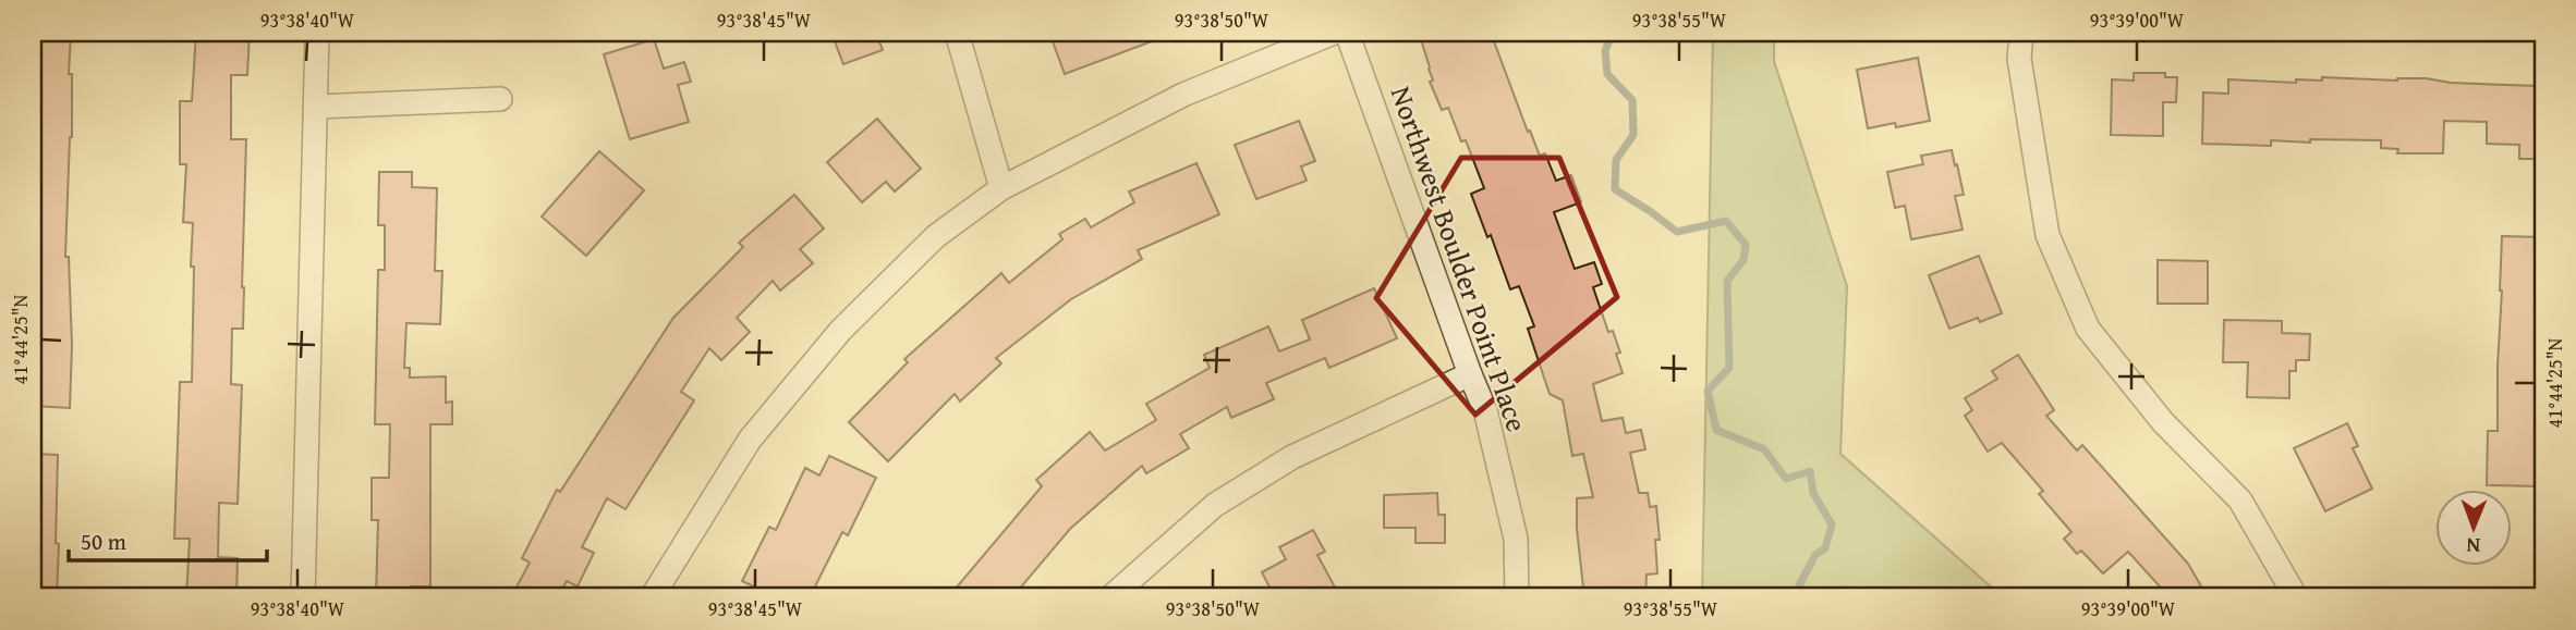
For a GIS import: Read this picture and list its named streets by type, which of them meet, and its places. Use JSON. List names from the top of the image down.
{
  "streets": {
    "street": ["Northwest Boulder Point Place"]
  },
  "scale_bar": "50 m",
  "north": "bottom",
  "coordinates": [
    "93°38'40\"W",
    "93°38'45\"W",
    "93°38'50\"W",
    "93°38'55\"W",
    "93°39'00\"W",
    "41°44'25\"N"
  ]
}
